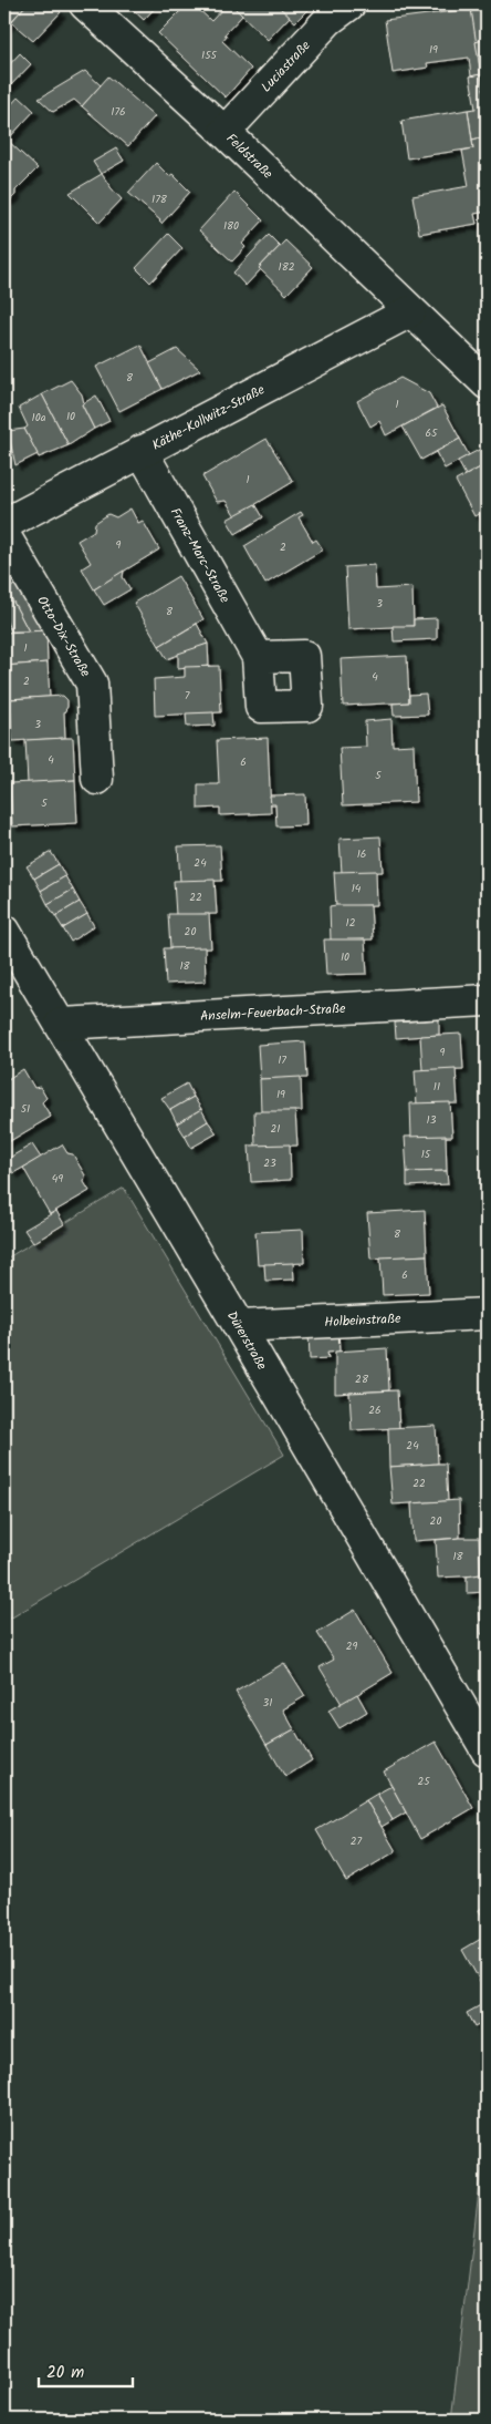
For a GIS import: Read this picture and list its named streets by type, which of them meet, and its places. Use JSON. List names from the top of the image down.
{
  "streets": {
    "street": [
      "Luciastraße",
      "Feldstraße",
      "Käthe-Kollwitz-Straße",
      "Franz-Marc-Straße",
      "Otto-Dix-Straße",
      "Anselm-Feuerbach-Straße",
      "Holbeinstraße",
      "Dürerstraße"
    ]
  },
  "crossings": [
    ["Luciastraße", "Feldstraße"],
    ["Feldstraße", "Käthe-Kollwitz-Straße"],
    ["Käthe-Kollwitz-Straße", "Franz-Marc-Straße"],
    ["Anselm-Feuerbach-Straße", "Dürerstraße"],
    ["Holbeinstraße", "Dürerstraße"]
  ],
  "house_numbers": [
    "19",
    "155",
    "176",
    "178",
    "180",
    "182",
    "8",
    "1",
    "10",
    "10a",
    "65",
    "1",
    "9",
    "2",
    "3",
    "8",
    "1",
    "4",
    "2",
    "7",
    "3",
    "4",
    "6",
    "5",
    "5",
    "16",
    "24",
    "14",
    "22",
    "12",
    "20",
    "10",
    "18",
    "9",
    "17",
    "11",
    "19",
    "51",
    "13",
    "21",
    "15",
    "23",
    "49",
    "8",
    "6",
    "28",
    "26",
    "24",
    "22",
    "20",
    "18",
    "29",
    "31",
    "25",
    "27"
  ],
  "scale_bar": "20 m"
}
